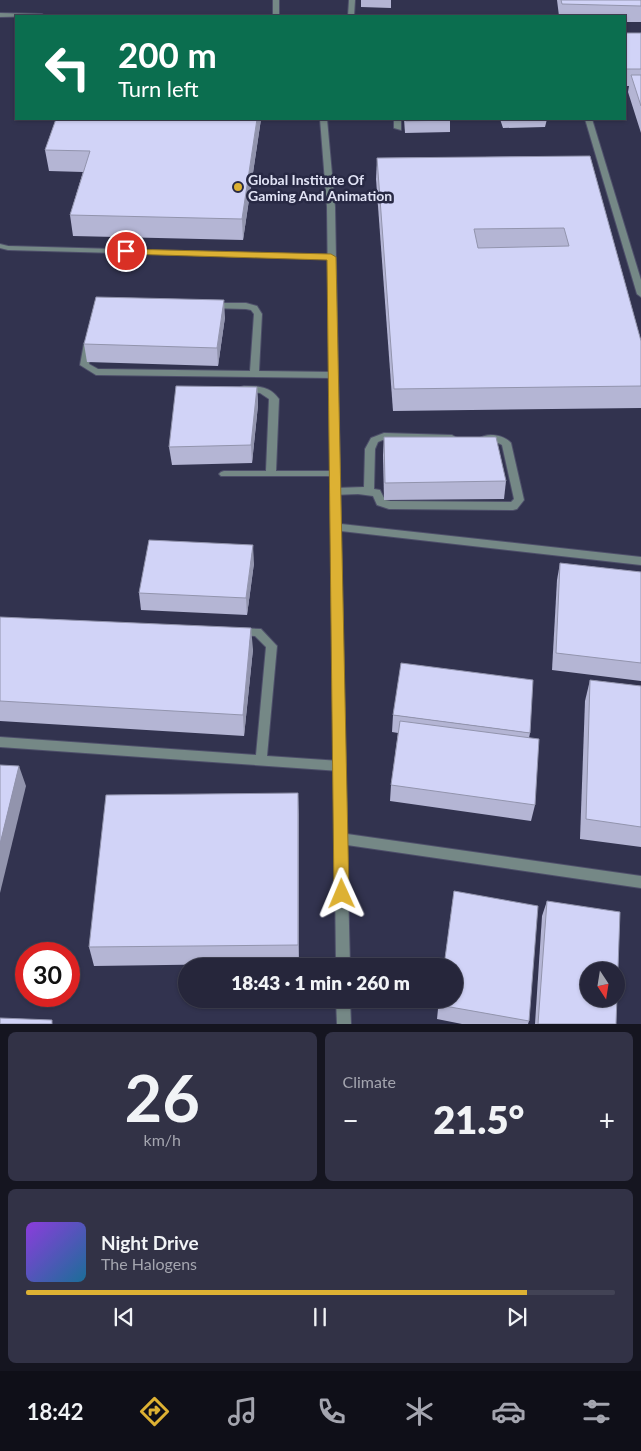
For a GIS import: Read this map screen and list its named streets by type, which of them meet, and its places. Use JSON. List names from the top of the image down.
{
  "places": ["Global Institute Of Gaming And Animation"],
  "north": "bottom",
  "page": {
    "turn": ["200 m", "Turn left"],
    "limit": "30",
    "trip": "18:43 · 1 min · 260 m",
    "tile": [
      ["26", "km/h"],
      "Climate"
    ],
    "heat": ["−", "21.5°", "+"],
    "song": ["Night Drive", "The Halogens"],
    "tabs": "18:42"
  }
}
